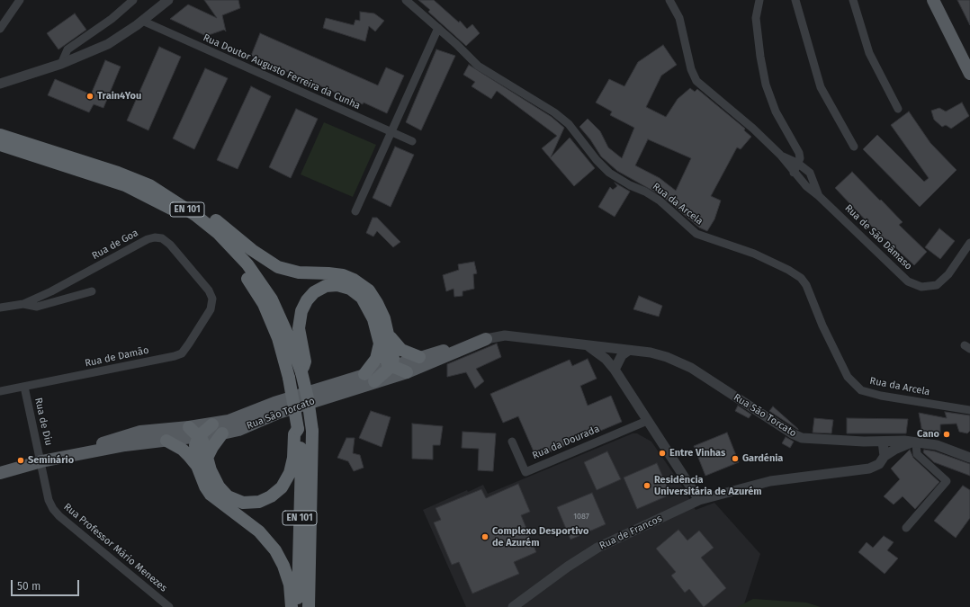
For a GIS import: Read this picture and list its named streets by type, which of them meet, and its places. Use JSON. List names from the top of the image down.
{
  "streets": {
    "highway": ["EN 101"],
    "main road": ["Rua São Torcato"],
    "street": [
      "Rua Doutor Augusto Ferreira da Cunha",
      "Rua da Arcela",
      "Rua de São Dâmaso",
      "Rua de Goa",
      "Rua de Damão",
      "Rua de Diu",
      "Rua da Dourada",
      "Rua de Francos",
      "Rua Professor Mário Menezes"
    ]
  },
  "crossings": [
    ["Rua de Goa", "Rua de Damão"],
    ["Rua de Damão", "Rua de Diu"],
    ["Rua São Torcato", "Rua de Diu"],
    ["Rua São Torcato", "Rua de Francos"],
    ["Rua São Torcato", "Rua Professor Mário Menezes"],
    ["Rua de Diu", "Rua Professor Mário Menezes"]
  ],
  "places": [
    "Train4You",
    "Cano",
    "Entre Vinhas",
    "Gardénia",
    "Seminário",
    "Residência Universitária de Azurém",
    "Complexo Desportivo de Azurém"
  ],
  "house_numbers": ["1087"],
  "scale_bar": "50 m"
}
